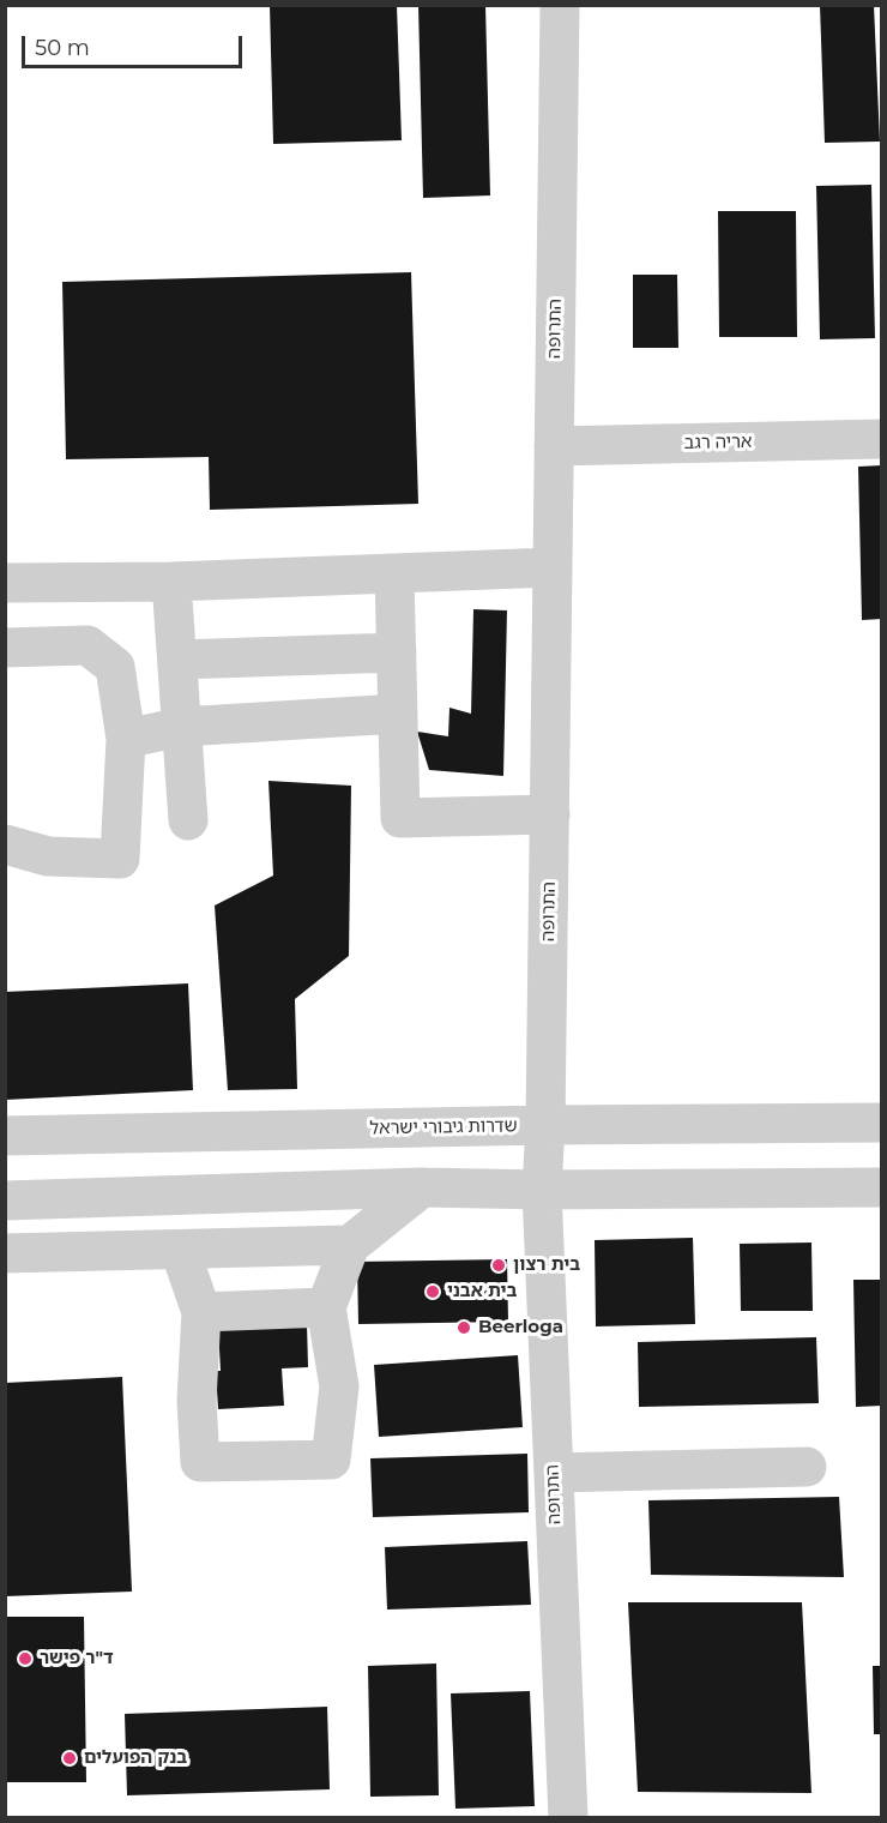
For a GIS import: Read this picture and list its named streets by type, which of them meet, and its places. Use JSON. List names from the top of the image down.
{
  "streets": {
    "street": ["התרופה", "אריה רגב", "שדרות גיבורי ישראל"]
  },
  "crossings": [
    ["התרופה", "אריה רגב"],
    ["התרופה", "שדרות גיבורי ישראל"]
  ],
  "places": [
    "בית רצון",
    "בית אבני",
    "Beerloga",
    "ד\"ר פישר",
    "בנק הפועלים"
  ],
  "scale_bar": "50 m"
}
